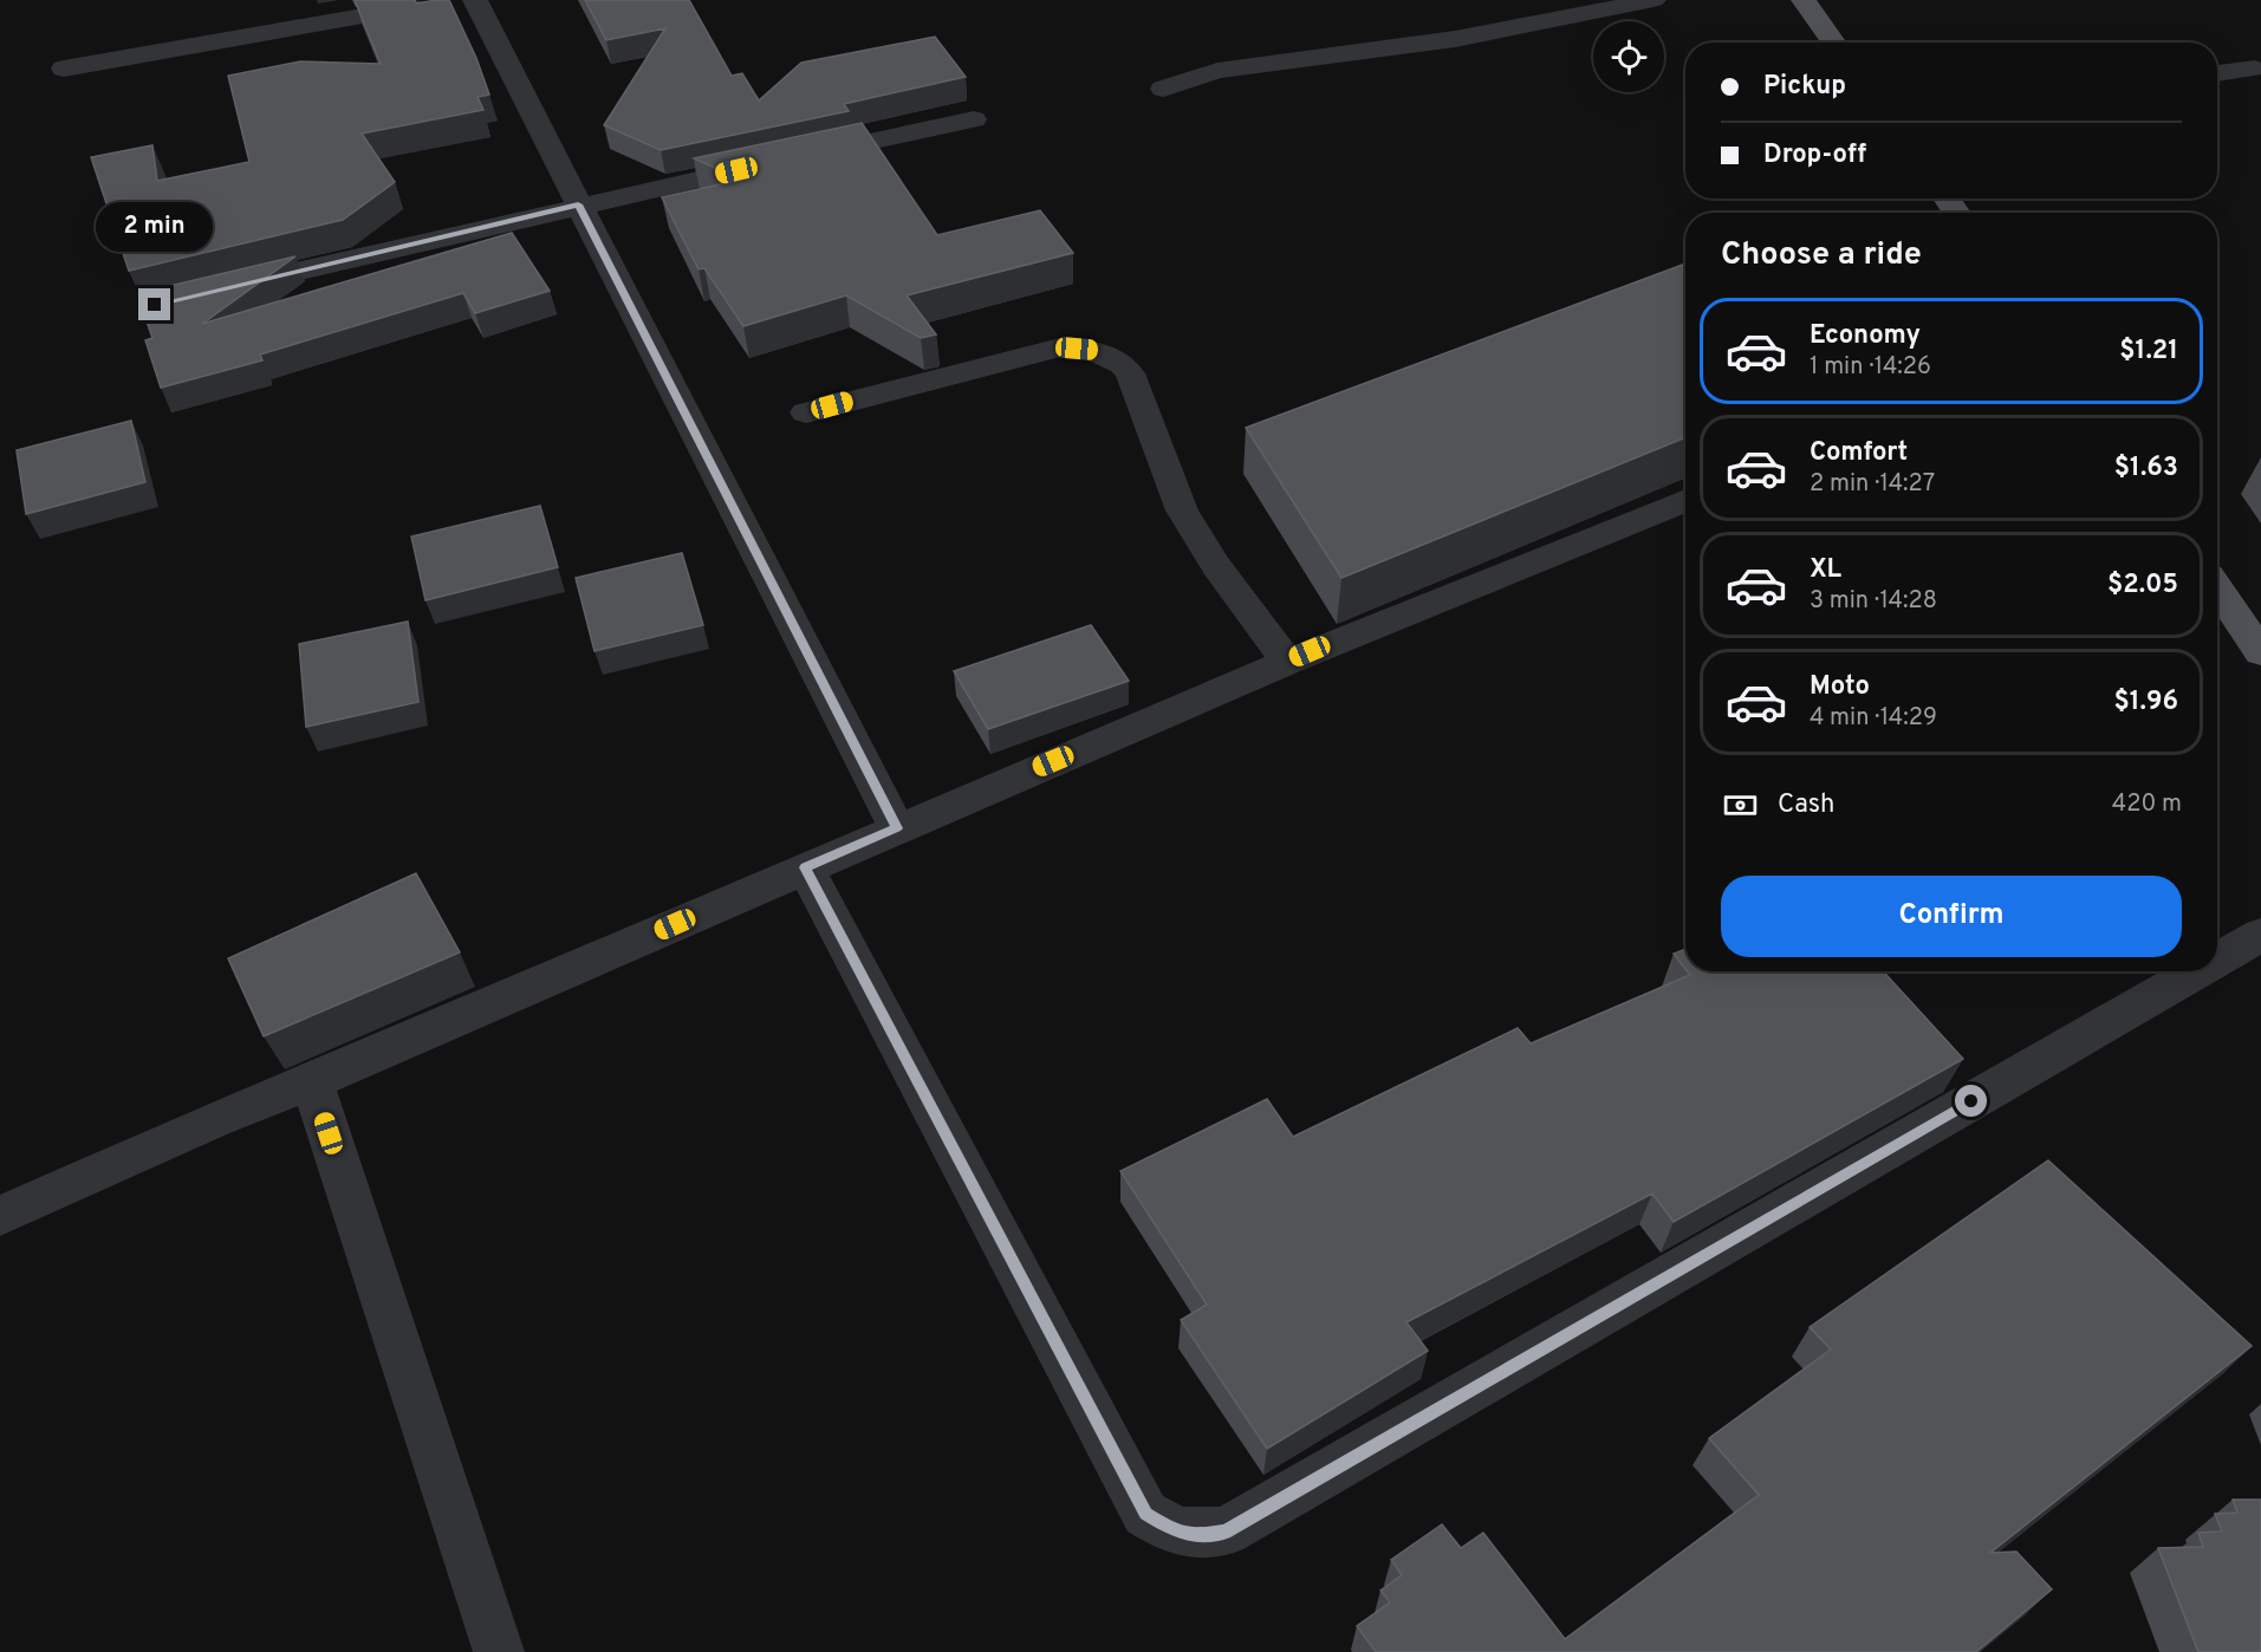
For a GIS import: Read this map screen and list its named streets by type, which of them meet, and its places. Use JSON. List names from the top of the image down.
{
  "page": {
    "banner": ["Pickup", "Drop-off"],
    "bubble": "2 min",
    "heading": "Choose a ride",
    "list": [
      {
        "name": "Economy",
        "note": "1 min · 14:26",
        "value": "$1.21"
      },
      {
        "name": "Comfort",
        "note": "2 min · 14:27",
        "value": "$1.63"
      },
      {
        "name": "XL",
        "note": "3 min · 14:28",
        "value": "$2.05"
      },
      {
        "name": "Moto",
        "note": "4 min · 14:29",
        "value": "$1.96"
      }
    ],
    "pay": ["Cash", "420 m"],
    "buttons": "Confirm"
  }
}
